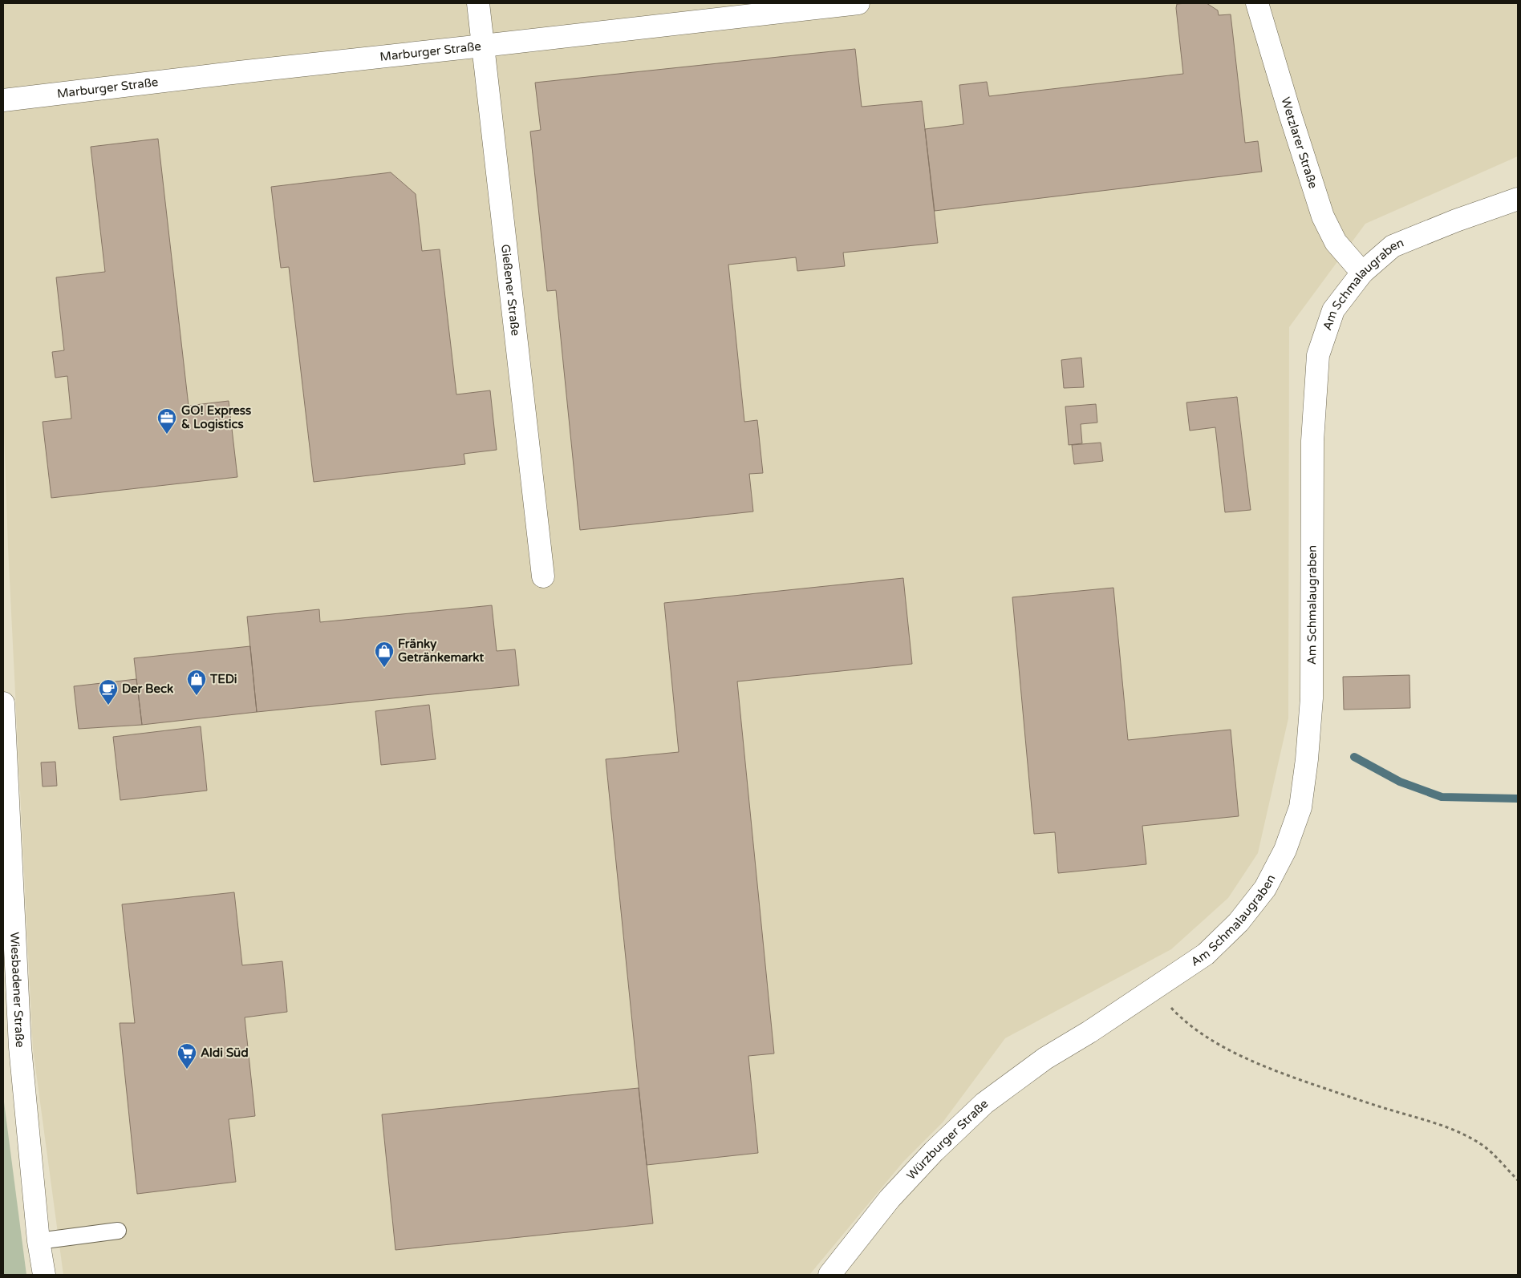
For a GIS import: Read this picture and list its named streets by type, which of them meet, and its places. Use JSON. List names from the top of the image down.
{
  "streets": {
    "main road": [
      "Marburger Straße",
      "Wetzlarer Straße",
      "Am Schmalaugraben",
      "Gießener Straße",
      "Wiesbadener Straße",
      "Würzburger Straße"
    ]
  },
  "crossings": [
    ["Marburger Straße", "Gießener Straße"],
    ["Wetzlarer Straße", "Am Schmalaugraben"],
    ["Am Schmalaugraben", "Würzburger Straße"]
  ],
  "places": {
    "office": ["GO! Express & Logistics"],
    "shop": ["Fränky Getränkemarkt", "TEDi"],
    "cafe": ["Der Beck"],
    "supermarket": ["Aldi Süd"]
  }
}
